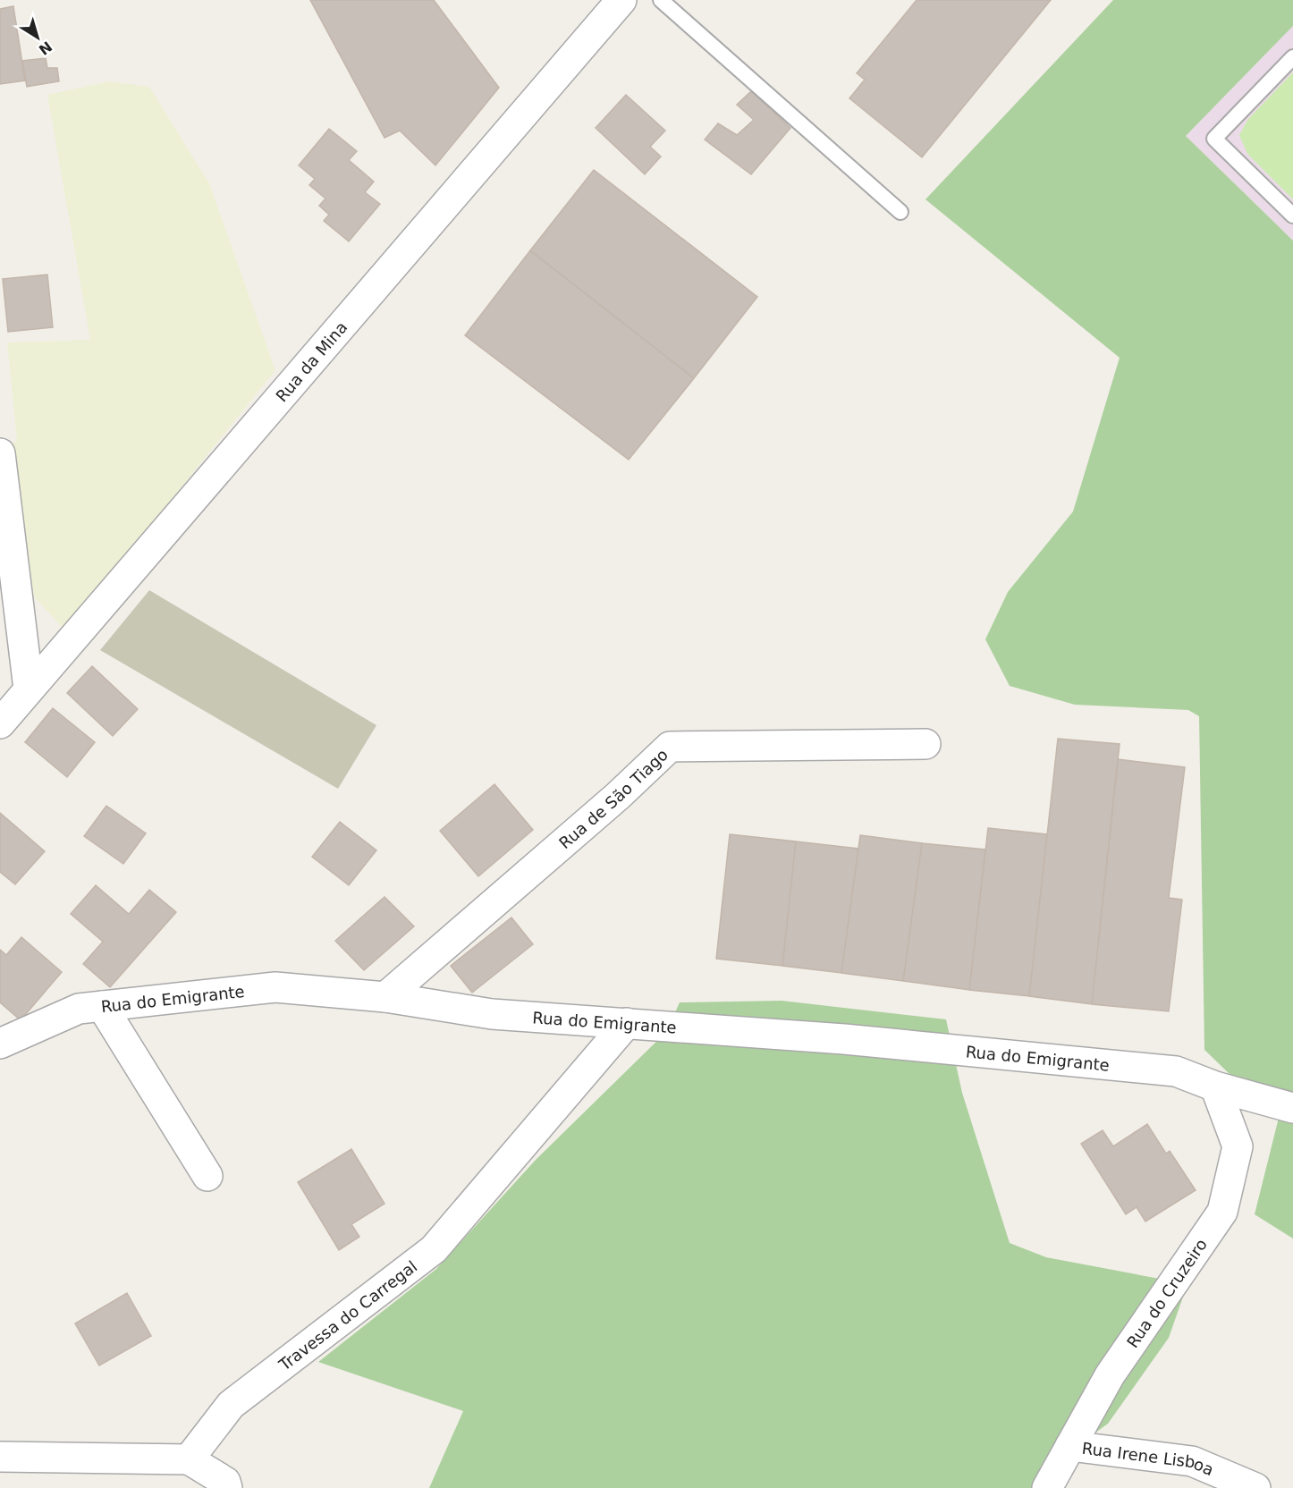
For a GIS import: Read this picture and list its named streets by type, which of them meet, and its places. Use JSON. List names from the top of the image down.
{
  "streets": {
    "street": [
      "Rua da Mina",
      "Rua de São Tiago",
      "Rua do Emigrante",
      "Rua do Cruzeiro",
      "Travessa do Carregal",
      "Rua Irene Lisboa"
    ]
  },
  "crossings": [
    ["Rua de São Tiago", "Rua do Emigrante"],
    ["Rua do Emigrante", "Rua do Cruzeiro"],
    ["Rua do Emigrante", "Travessa do Carregal"],
    ["Rua do Cruzeiro", "Rua Irene Lisboa"]
  ],
  "north": "bottom right"
}
